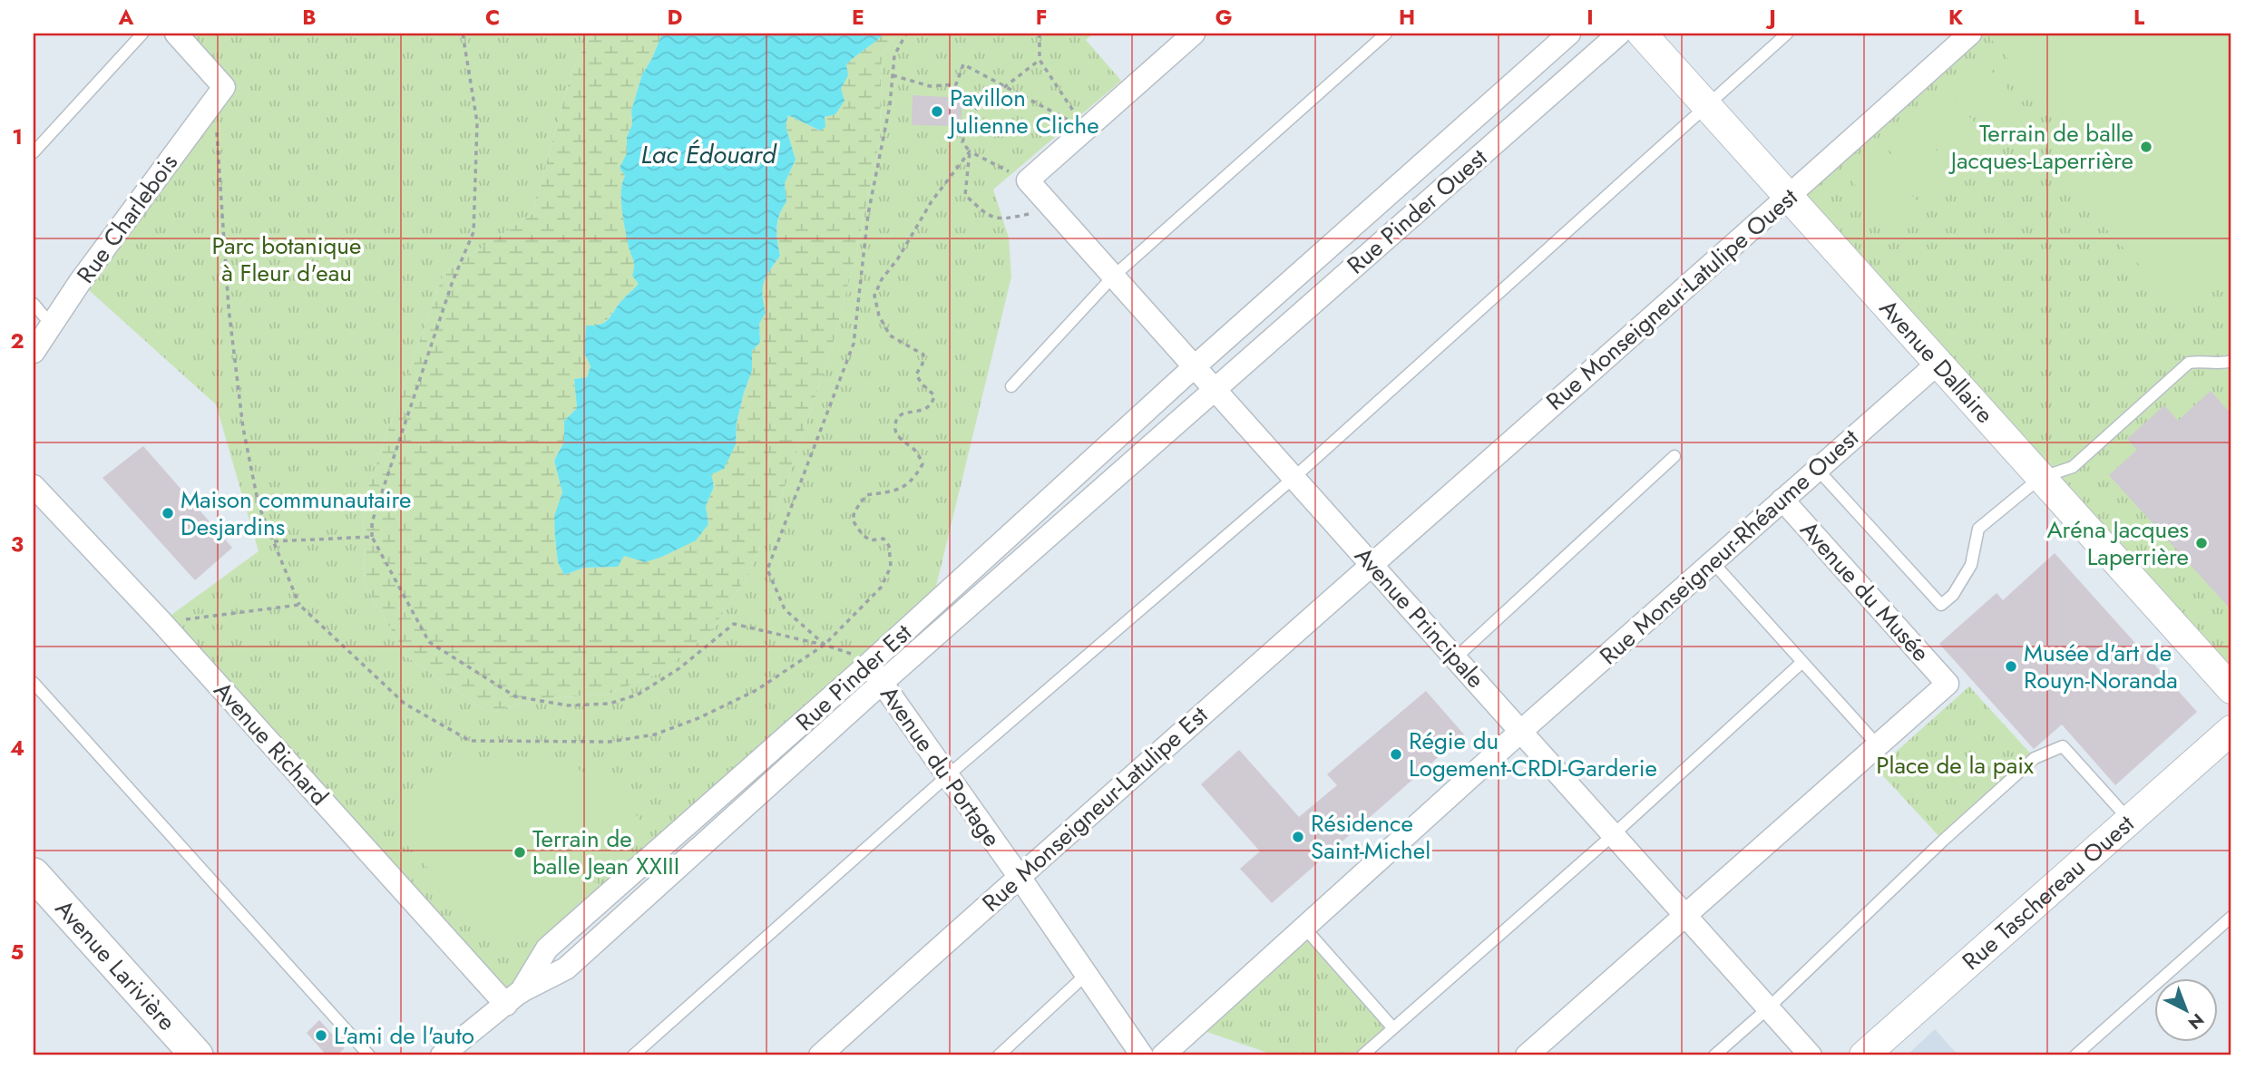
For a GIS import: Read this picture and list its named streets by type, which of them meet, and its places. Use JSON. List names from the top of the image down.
{
  "streets": {
    "main road": ["Avenue Larivière"],
    "street": [
      "Rue Pinder Ouest",
      "Rue Charlebois",
      "Rue Monseigneur-Latulipe Ouest",
      "Avenue Dallaire",
      "Rue Monseigneur-Rhéaume Ouest",
      "Avenue du Musée",
      "Avenue Principale",
      "Rue Pinder Est",
      "Avenue Richard",
      "Avenue du Portage",
      "Rue Monseigneur-Latulipe Est",
      "Rue Taschereau Ouest"
    ]
  },
  "crossings": [
    ["Rue Pinder Ouest", "Avenue Principale"],
    ["Rue Pinder Ouest", "Rue Pinder Est"],
    ["Rue Monseigneur-Latulipe Ouest", "Avenue Dallaire"],
    ["Rue Monseigneur-Latulipe Ouest", "Avenue Principale"],
    ["Rue Monseigneur-Latulipe Ouest", "Rue Monseigneur-Latulipe Est"],
    ["Avenue Dallaire", "Rue Monseigneur-Rhéaume Ouest"],
    ["Rue Monseigneur-Rhéaume Ouest", "Avenue du Musée"],
    ["Rue Monseigneur-Rhéaume Ouest", "Avenue Principale"],
    ["Avenue Principale", "Rue Pinder Est"],
    ["Avenue Principale", "Rue Monseigneur-Latulipe Est"],
    ["Rue Pinder Est", "Avenue Richard"],
    ["Rue Pinder Est", "Avenue du Portage"],
    ["Avenue du Portage", "Rue Monseigneur-Latulipe Est"]
  ],
  "water": ["Lac Édouard"],
  "parks": ["Parc botanique à Fleur d'eau", "Place de la paix"],
  "places": [
    "Pavillon Julienne Cliche",
    "Terrain de balle Jacques-Laperrière",
    "Maison communautaire Desjardins",
    "Aréna Jacques Laperrière",
    "Musée d'art de Rouyn-Noranda",
    "Régie du Logement-CRDI-Garderie",
    "Résidence Saint-Michel",
    "Terrain de balle Jean XXIII",
    "L'ami de l'auto"
  ],
  "north": "bottom right",
  "grid": {
    "columns": [
      "A",
      "B",
      "C",
      "D",
      "E",
      "F",
      "G",
      "H",
      "I",
      "J",
      "K",
      "L"
    ],
    "rows": [
      "1",
      "2",
      "3",
      "4",
      "5"
    ]
  }
}
